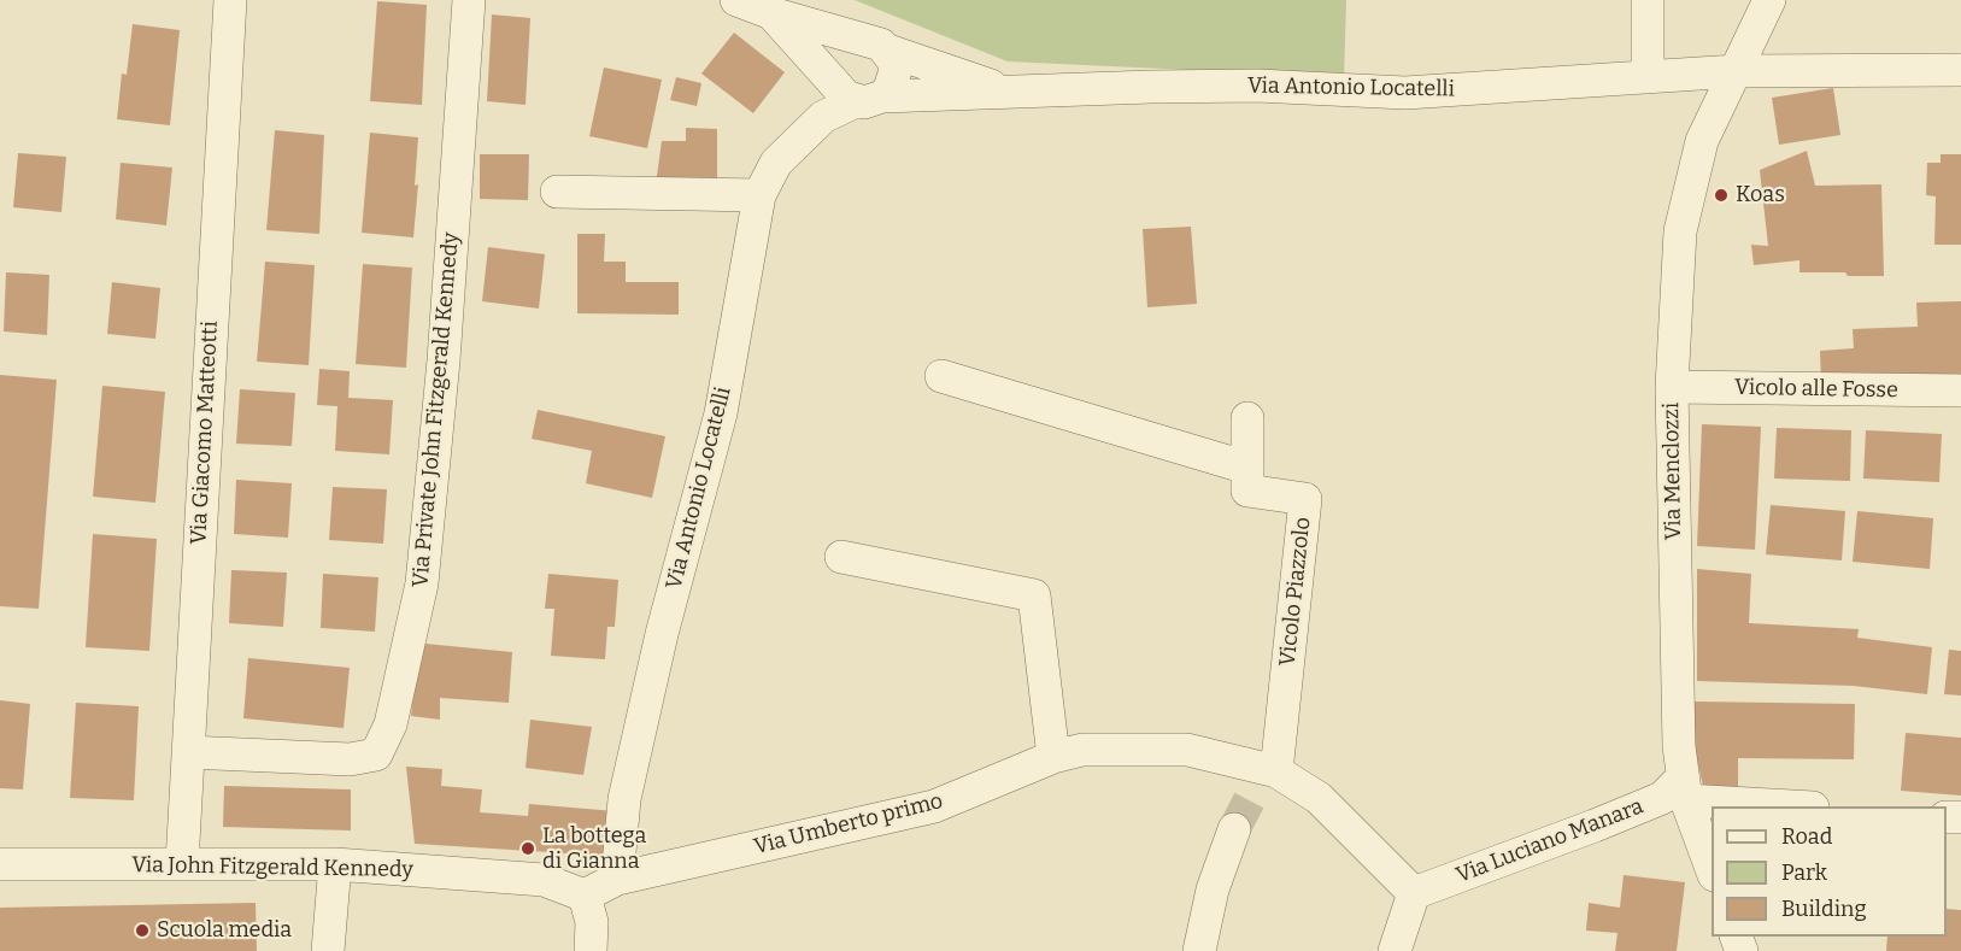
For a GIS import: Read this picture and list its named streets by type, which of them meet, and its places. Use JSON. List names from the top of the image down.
{
  "streets": {
    "street": [
      "Via Antonio Locatelli",
      "Vicolo alle Fosse",
      "Via Private John Fitzgerald Kennedy",
      "Via Giacomo Matteotti",
      "Via Menclozzi",
      "Vicolo Piazzolo",
      "Via Umberto primo",
      "Via Luciano Manara",
      "Via John Fitzgerald Kennedy"
    ]
  },
  "crossings": [
    ["Via Antonio Locatelli", "Via Menclozzi"],
    ["Via Antonio Locatelli", "Via Umberto primo"],
    ["Vicolo alle Fosse", "Via Menclozzi"],
    ["Via Private John Fitzgerald Kennedy", "Via Giacomo Matteotti"],
    ["Via Giacomo Matteotti", "Via John Fitzgerald Kennedy"],
    ["Via Menclozzi", "Via Luciano Manara"],
    ["Vicolo Piazzolo", "Via Umberto primo"],
    ["Via Umberto primo", "Via Luciano Manara"]
  ],
  "places": ["Koas", "La bottega di Gianna", "Scuola media"],
  "legend": ["Road", "Park", "Building"]
}
